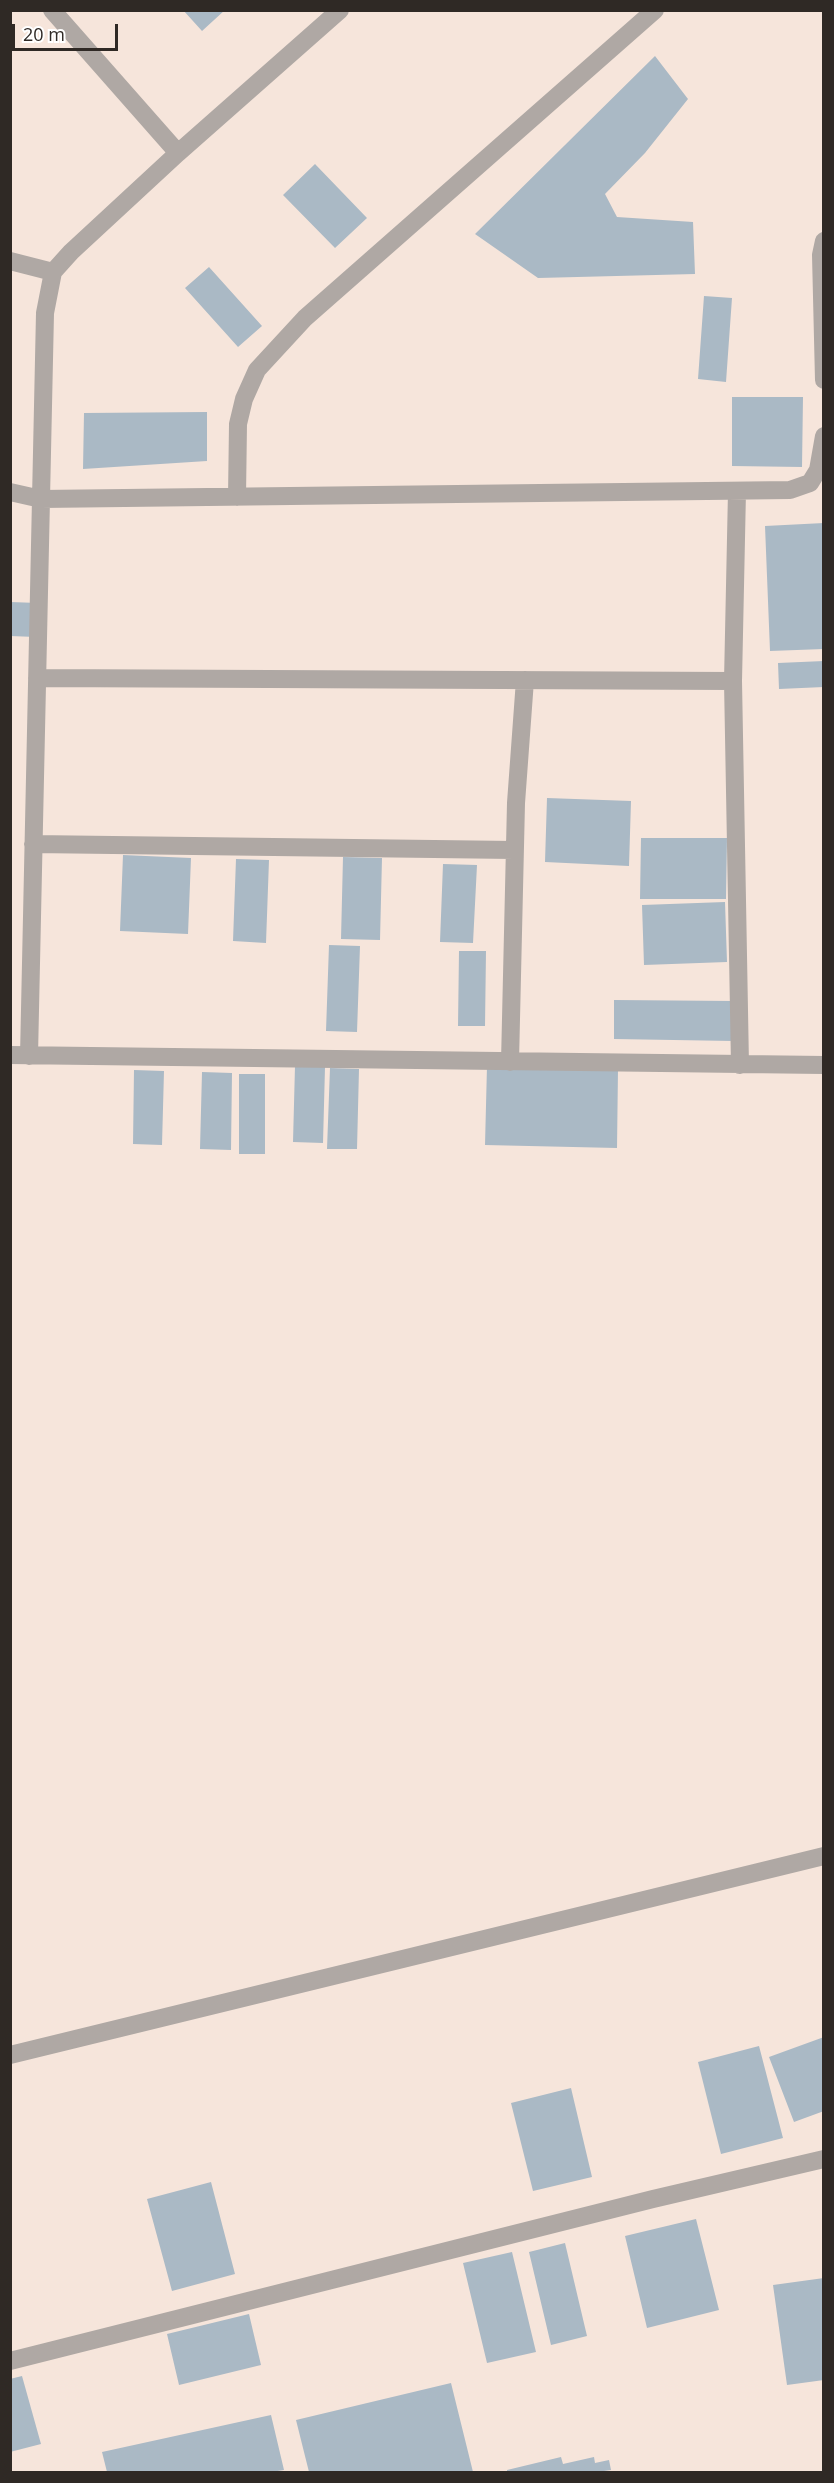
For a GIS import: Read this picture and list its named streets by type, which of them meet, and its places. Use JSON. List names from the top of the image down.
{
  "scale_bar": "20 m"
}
